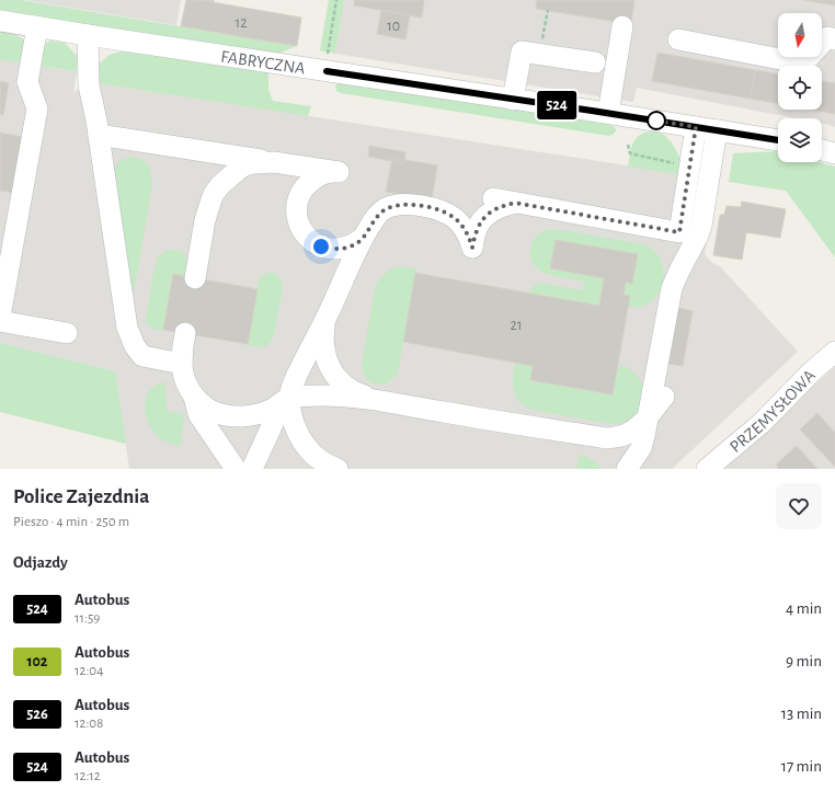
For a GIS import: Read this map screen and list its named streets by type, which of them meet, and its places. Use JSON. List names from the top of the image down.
{
  "streets": {
    "street": ["FABRYCZNA", "PRZEMYSŁOWA"]
  },
  "lines": ["bus line 524"],
  "house_numbers": ["12", "10", "21"],
  "north": "bottom",
  "page": {
    "on_map": "524",
    "heading": [
      ["Police Zajezdnia", "Pieszo · 4 min · 250 m"],
      "Odjazdy"
    ],
    "list": [
      {
        "mark": "524",
        "name": "Autobus",
        "note": "11:59",
        "value": "4 min"
      },
      {
        "mark": "102",
        "name": "Autobus",
        "note": "12:04",
        "value": "9 min"
      },
      {
        "mark": "526",
        "name": "Autobus",
        "note": "12:08",
        "value": "13 min"
      },
      {
        "mark": "524",
        "name": "Autobus",
        "note": "12:12",
        "value": "17 min"
      }
    ]
  }
}
